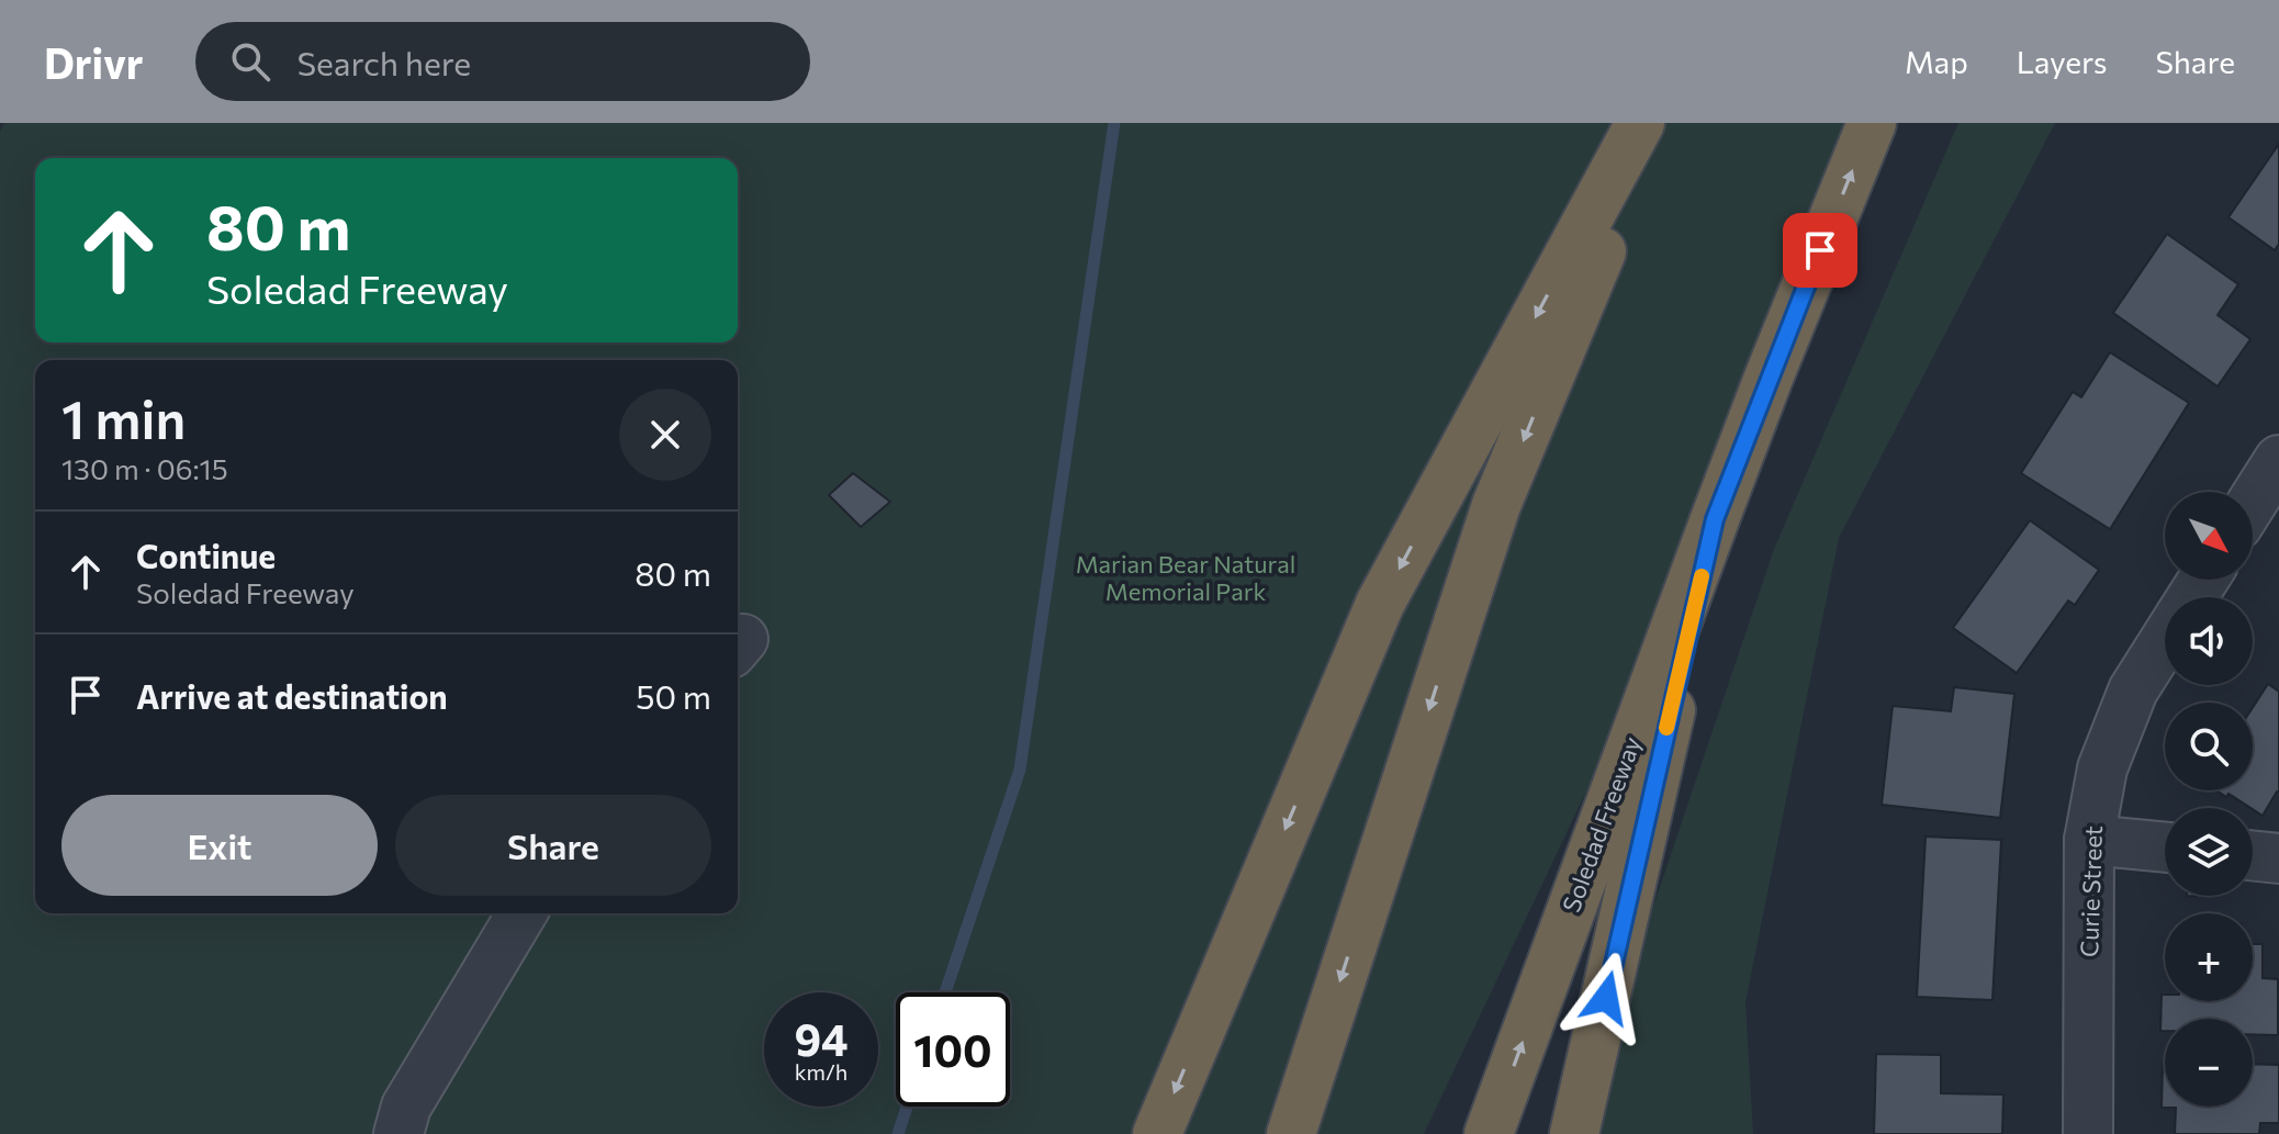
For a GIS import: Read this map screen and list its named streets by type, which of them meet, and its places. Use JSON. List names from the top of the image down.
{
  "streets": {
    "highway": ["Soledad Freeway"],
    "street": ["Curie Street"]
  },
  "parks": ["Marian Bear Natural Memorial Park"],
  "north": "bottom right",
  "page": {
    "header": "Drivr",
    "search": "Search here",
    "nav": ["Map", "Layers", "Share"],
    "turn": ["80 m", "Soledad Freeway"],
    "heading": ["1 min", "130 m · 06:15"],
    "map_buttons": ["+", "−"],
    "list": [
      {
        "name": "Continue",
        "note": "Soledad Freeway",
        "value": "80 m"
      },
      {
        "name": "Arrive at destination",
        "value": "50 m"
      }
    ],
    "buttons": ["Exit", "Share"],
    "speed": "94 km/h",
    "limit": "100"
  }
}
